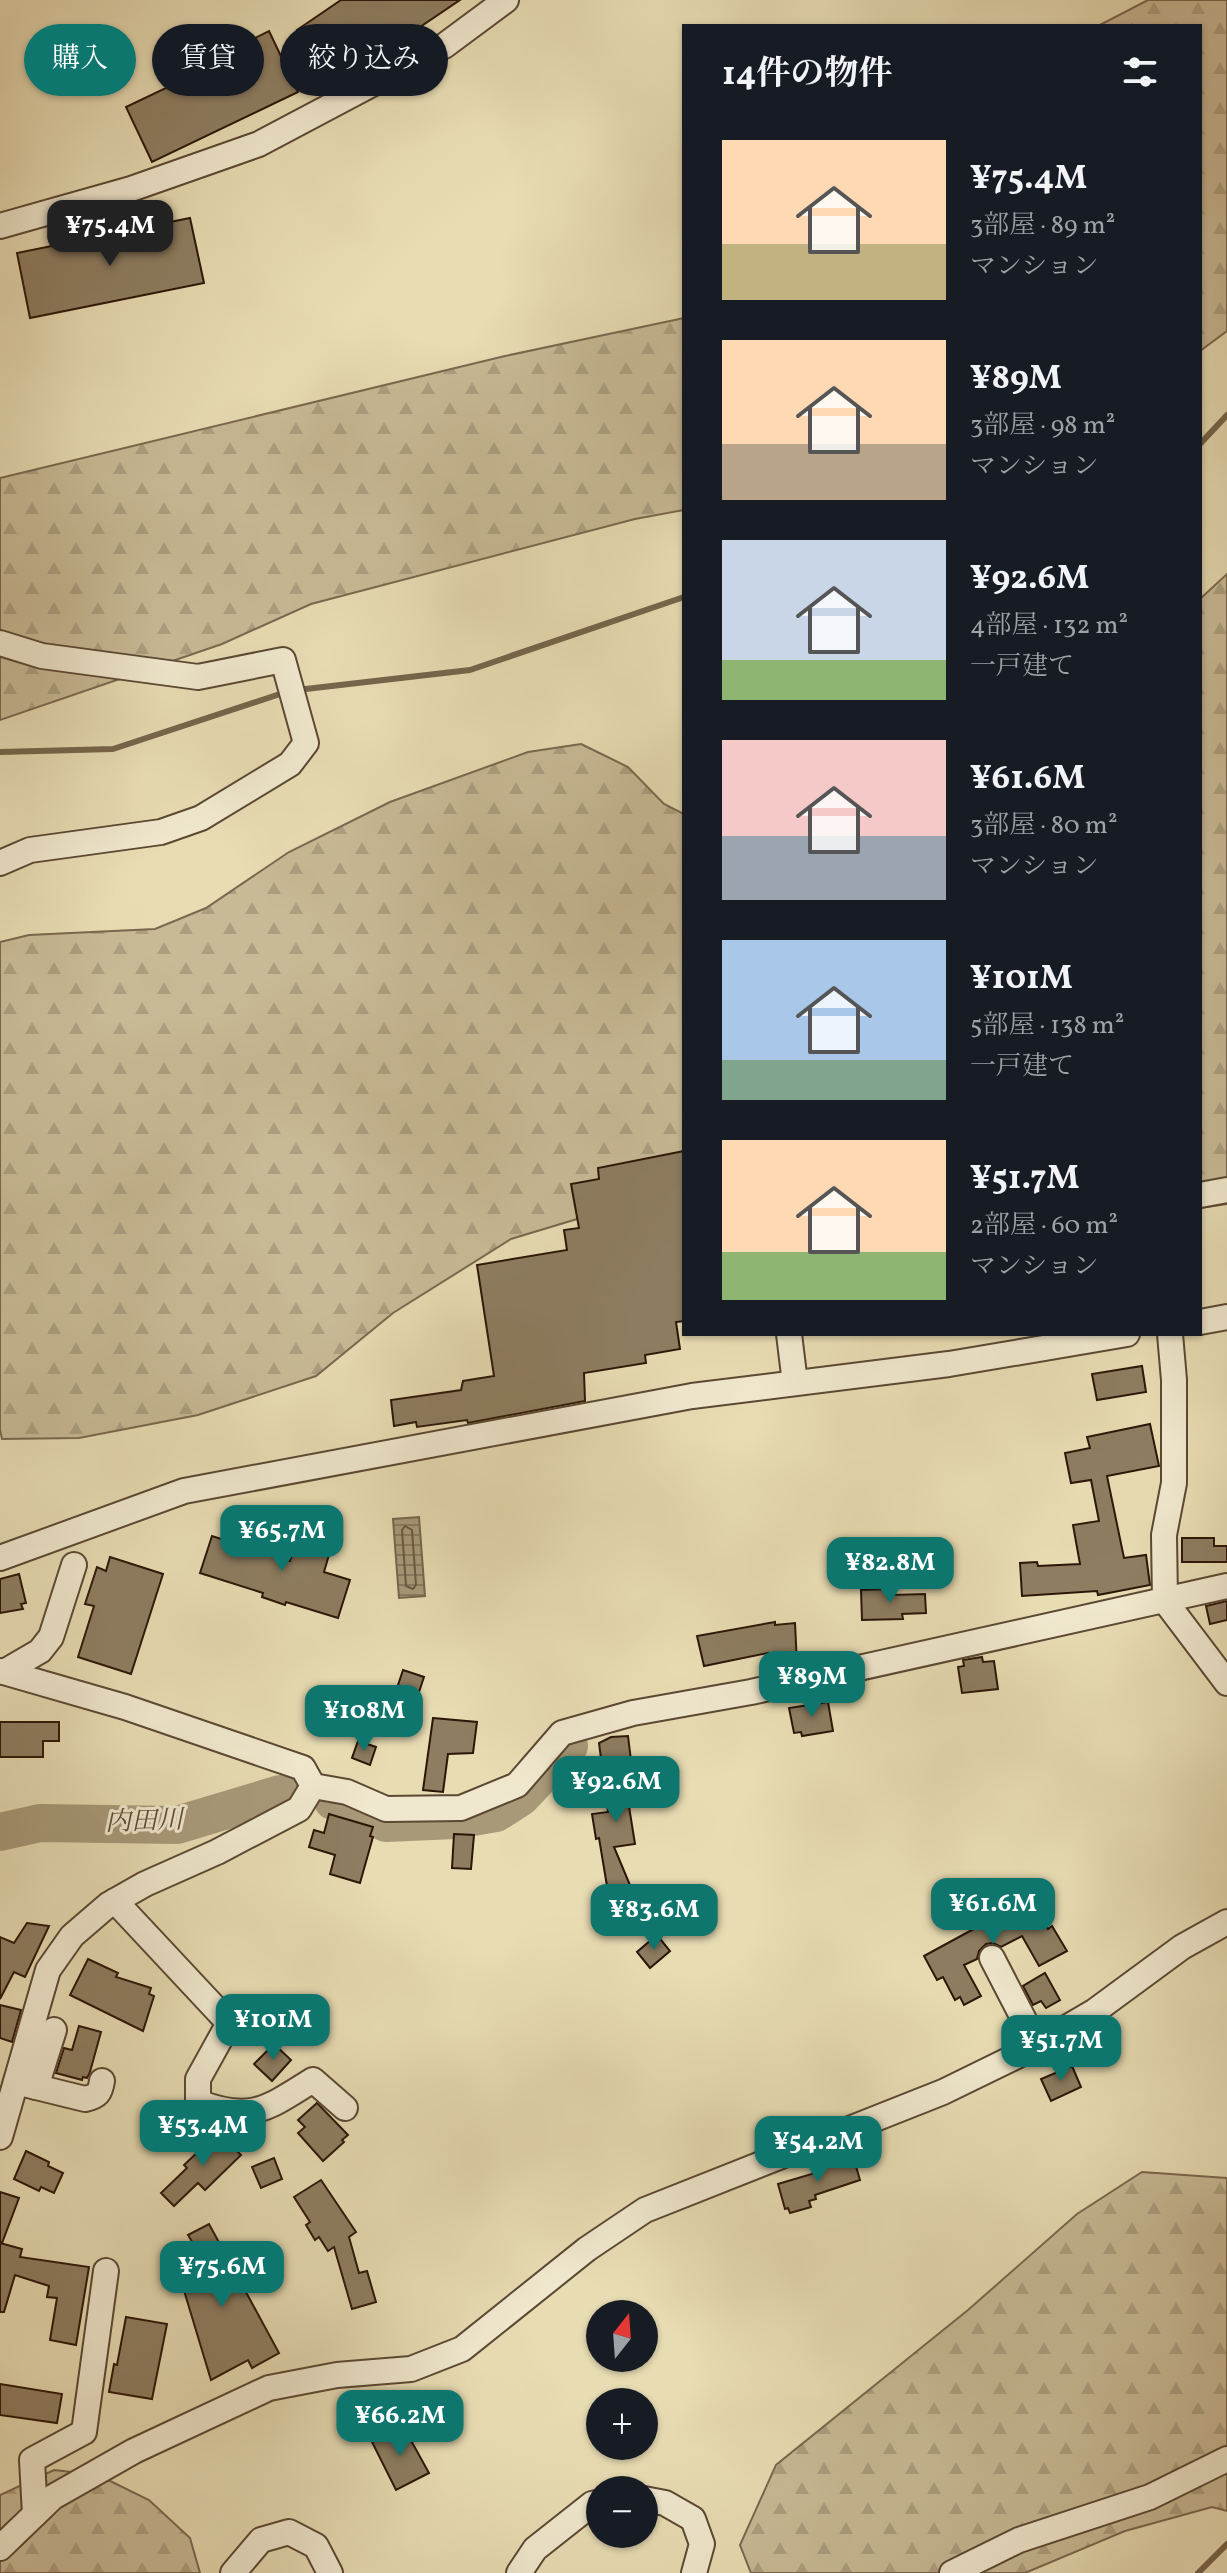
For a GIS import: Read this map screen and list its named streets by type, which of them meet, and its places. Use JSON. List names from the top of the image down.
{
  "water": ["内田川"],
  "north": "top",
  "page": {
    "chip": ["購入", "賃貸", "絞り込み"],
    "heading": "14件の物件",
    "list": [
      {
        "name": "¥75.4M",
        "note": "3部屋 · 89 m² · マンション"
      },
      {
        "name": "¥89M",
        "note": "3部屋 · 98 m² · マンション"
      },
      {
        "name": "¥92.6M",
        "note": "4部屋 · 132 m² · 一戸建て"
      },
      {
        "name": "¥61.6M",
        "note": "3部屋 · 80 m² · マンション"
      },
      {
        "name": "¥101M",
        "note": "5部屋 · 138 m² · 一戸建て"
      },
      {
        "name": "¥51.7M",
        "note": "2部屋 · 60 m² · マンション"
      }
    ],
    "price": [
      "¥75.4M",
      "¥65.7M",
      "¥82.8M",
      "¥89M",
      "¥108M",
      "¥92.6M",
      "¥61.6M",
      "¥83.6M",
      "¥101M",
      "¥51.7M",
      "¥53.4M",
      "¥54.2M",
      "¥75.6M",
      "¥66.2M"
    ],
    "map_buttons": ["+", "−"]
  }
}
